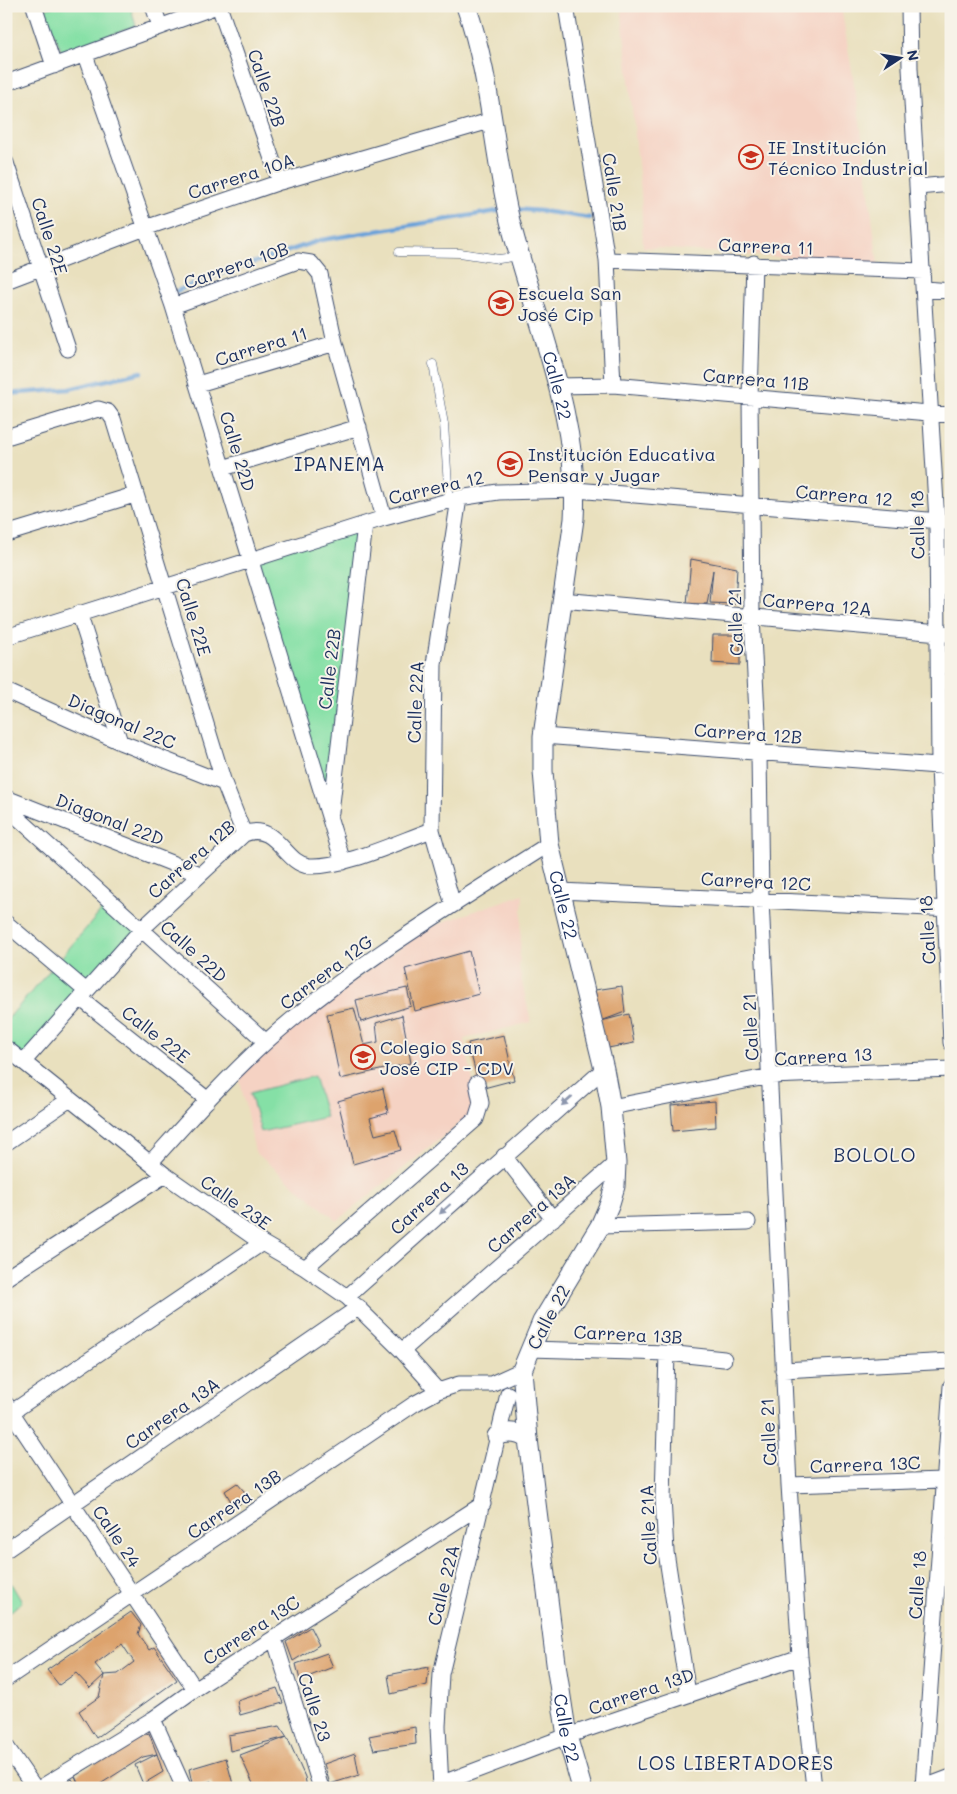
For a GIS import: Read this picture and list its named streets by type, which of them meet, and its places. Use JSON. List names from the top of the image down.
{
  "streets": {
    "street": [
      "Calle 22B",
      "Carrera 10A",
      "Calle 21B",
      "Calle 22E",
      "Carrera 11",
      "Carrera 10B",
      "Carrera 11B",
      "Calle 22",
      "Calle 22D",
      "Carrera 12",
      "Calle 18",
      "Carrera 12A",
      "Calle 21",
      "Calle 22A",
      "Diagonal 22C",
      "Carrera 12B",
      "Diagonal 22D",
      "Carrera 12C",
      "Carrera 12G",
      "Carrera 13",
      "Calle 23E",
      "Carrera 13A",
      "Carrera 13B",
      "Carrera 13C",
      "Calle 21A",
      "Calle 24",
      "Carrera 13D",
      "Calle 23"
    ]
  },
  "crossings": [
    ["Calle 22B", "Carrera 10A"],
    ["Calle 22B", "Calle 22D"],
    ["Calle 22B", "Carrera 12"],
    ["Carrera 10A", "Calle 22E"],
    ["Carrera 10A", "Calle 22"],
    ["Carrera 10A", "Calle 22D"],
    ["Calle 21B", "Carrera 11"],
    ["Calle 21B", "Carrera 11B"],
    ["Calle 22E", "Carrera 12"],
    ["Calle 22E", "Diagonal 22C"],
    ["Calle 22E", "Carrera 12B"],
    ["Calle 22E", "Carrera 12G"],
    ["Carrera 11", "Carrera 10B"],
    ["Carrera 11", "Calle 22D"],
    ["Carrera 11", "Calle 18"],
    ["Carrera 11", "Calle 21"],
    ["Carrera 10B", "Calle 22D"],
    ["Carrera 11B", "Calle 22"],
    ["Carrera 11B", "Calle 18"],
    ["Carrera 11B", "Calle 21"],
    ["Calle 22", "Carrera 12"],
    ["Calle 22", "Carrera 12A"],
    ["Calle 22", "Calle 22A"],
    ["Calle 22", "Carrera 12B"],
    ["Calle 22", "Carrera 12C"],
    ["Calle 22", "Carrera 12G"],
    ["Calle 22", "Carrera 13"],
    ["Calle 22", "Carrera 13A"],
    ["Calle 22", "Carrera 13B"],
    ["Calle 22", "Carrera 13D"],
    ["Calle 22D", "Carrera 12"],
    ["Calle 22D", "Carrera 12B"],
    ["Calle 22D", "Carrera 12G"],
    ["Carrera 12", "Calle 18"],
    ["Carrera 12", "Calle 21"],
    ["Carrera 12", "Calle 22A"],
    ["Calle 18", "Carrera 12A"],
    ["Calle 18", "Carrera 12B"],
    ["Calle 18", "Carrera 12C"],
    ["Calle 18", "Carrera 13C"],
    ["Carrera 12A", "Calle 21"],
    ["Calle 21", "Carrera 12B"],
    ["Calle 21", "Carrera 12C"],
    ["Calle 21", "Carrera 13"],
    ["Calle 21", "Carrera 13C"],
    ["Calle 21", "Carrera 13D"],
    ["Calle 22A", "Carrera 12B"],
    ["Calle 22A", "Carrera 12G"],
    ["Calle 22A", "Carrera 13C"],
    ["Calle 22A", "Carrera 13D"],
    ["Carrera 12B", "Diagonal 22D"],
    ["Carrera 12B", "Calle 23E"],
    ["Carrera 12G", "Calle 23E"],
    ["Carrera 13", "Calle 23E"],
    ["Calle 23E", "Carrera 13A"],
    ["Calle 23E", "Carrera 13B"],
    ["Carrera 13A", "Calle 24"],
    ["Carrera 13B", "Calle 21A"],
    ["Carrera 13B", "Calle 24"],
    ["Carrera 13C", "Calle 24"],
    ["Carrera 13C", "Calle 23"],
    ["Calle 21A", "Carrera 13D"]
  ],
  "districts": ["IPANEMA", "BOLOLO", "LOS LIBERTADORES"],
  "places": {
    "school or university": [
      "IE Institución Técnico Industrial",
      "Escuela San José Cip",
      "Institución Educativa Pensar y Jugar",
      "Colegio San José CIP - CDV"
    ]
  },
  "north": "right"
}
